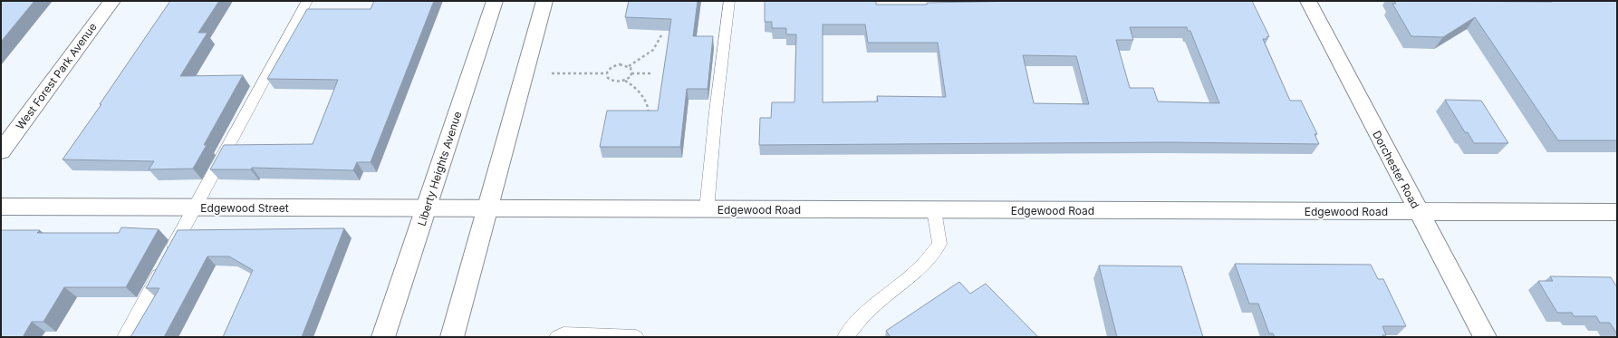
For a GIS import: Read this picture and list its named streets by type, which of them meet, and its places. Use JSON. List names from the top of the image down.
{
  "streets": {
    "street": [
      "West Forest Park Avenue",
      "Liberty Heights Avenue",
      "Dorchester Road",
      "Edgewood Street",
      "Edgewood Road"
    ]
  },
  "crossings": [
    ["Liberty Heights Avenue", "Edgewood Street"],
    ["Dorchester Road", "Edgewood Road"],
    ["Edgewood Street", "Edgewood Road"]
  ]
}
